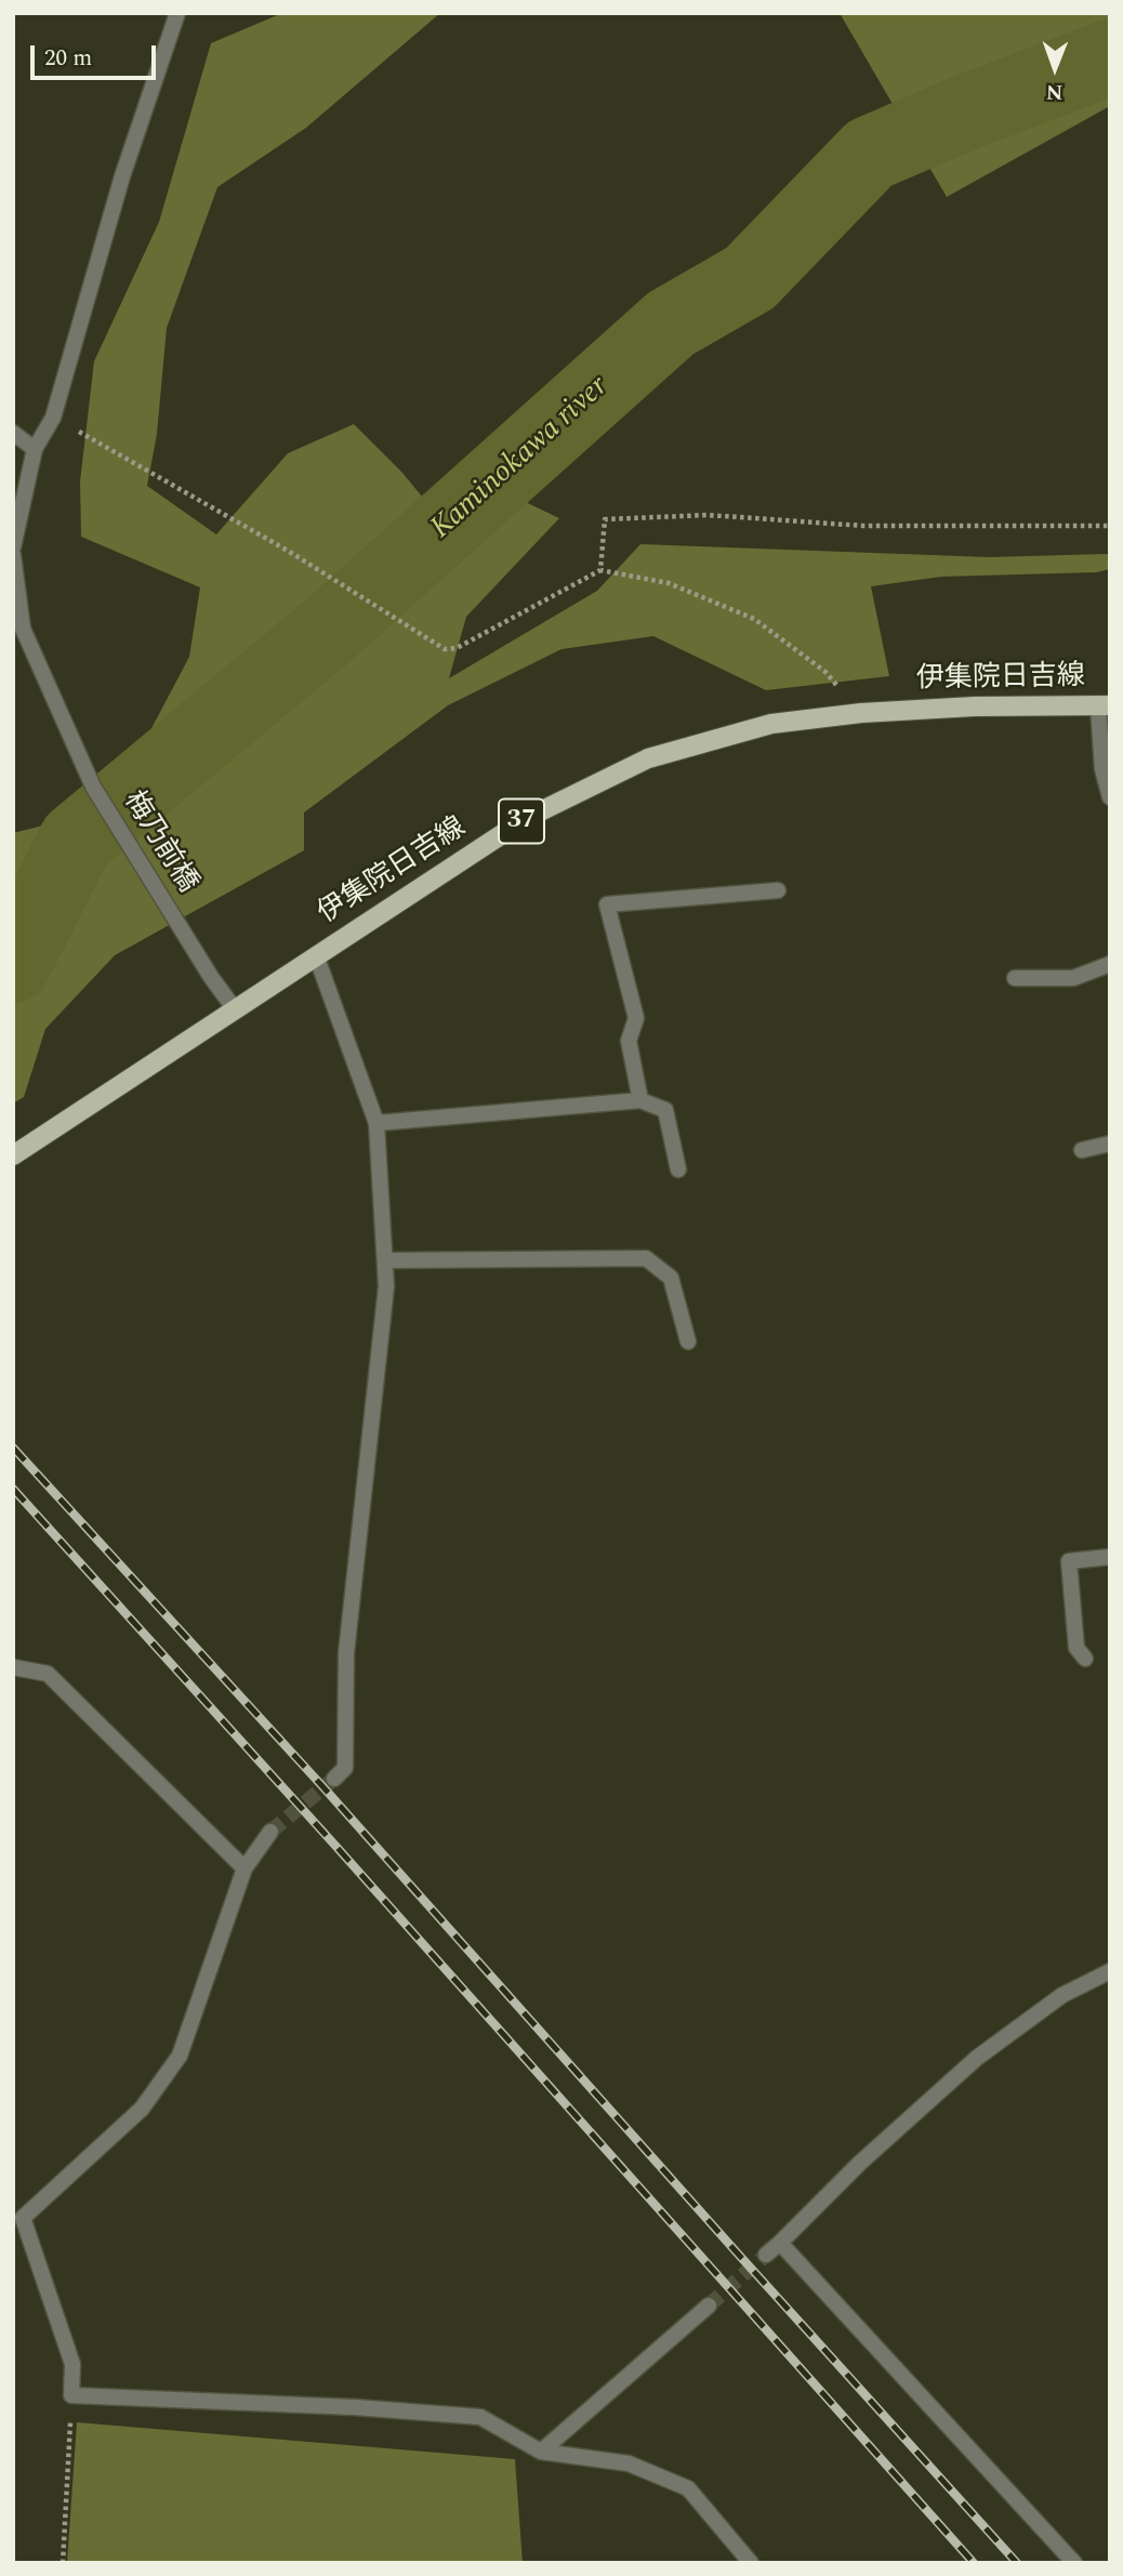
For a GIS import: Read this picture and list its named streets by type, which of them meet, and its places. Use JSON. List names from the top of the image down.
{
  "streets": {
    "main road": ["伊集院日吉線", "37"],
    "street": ["梅乃前橋"]
  },
  "crossings": [
    ["伊集院日吉線", "梅乃前橋"]
  ],
  "water": ["Kaminokawa river"],
  "scale_bar": "20 m",
  "north": "bottom"
}
